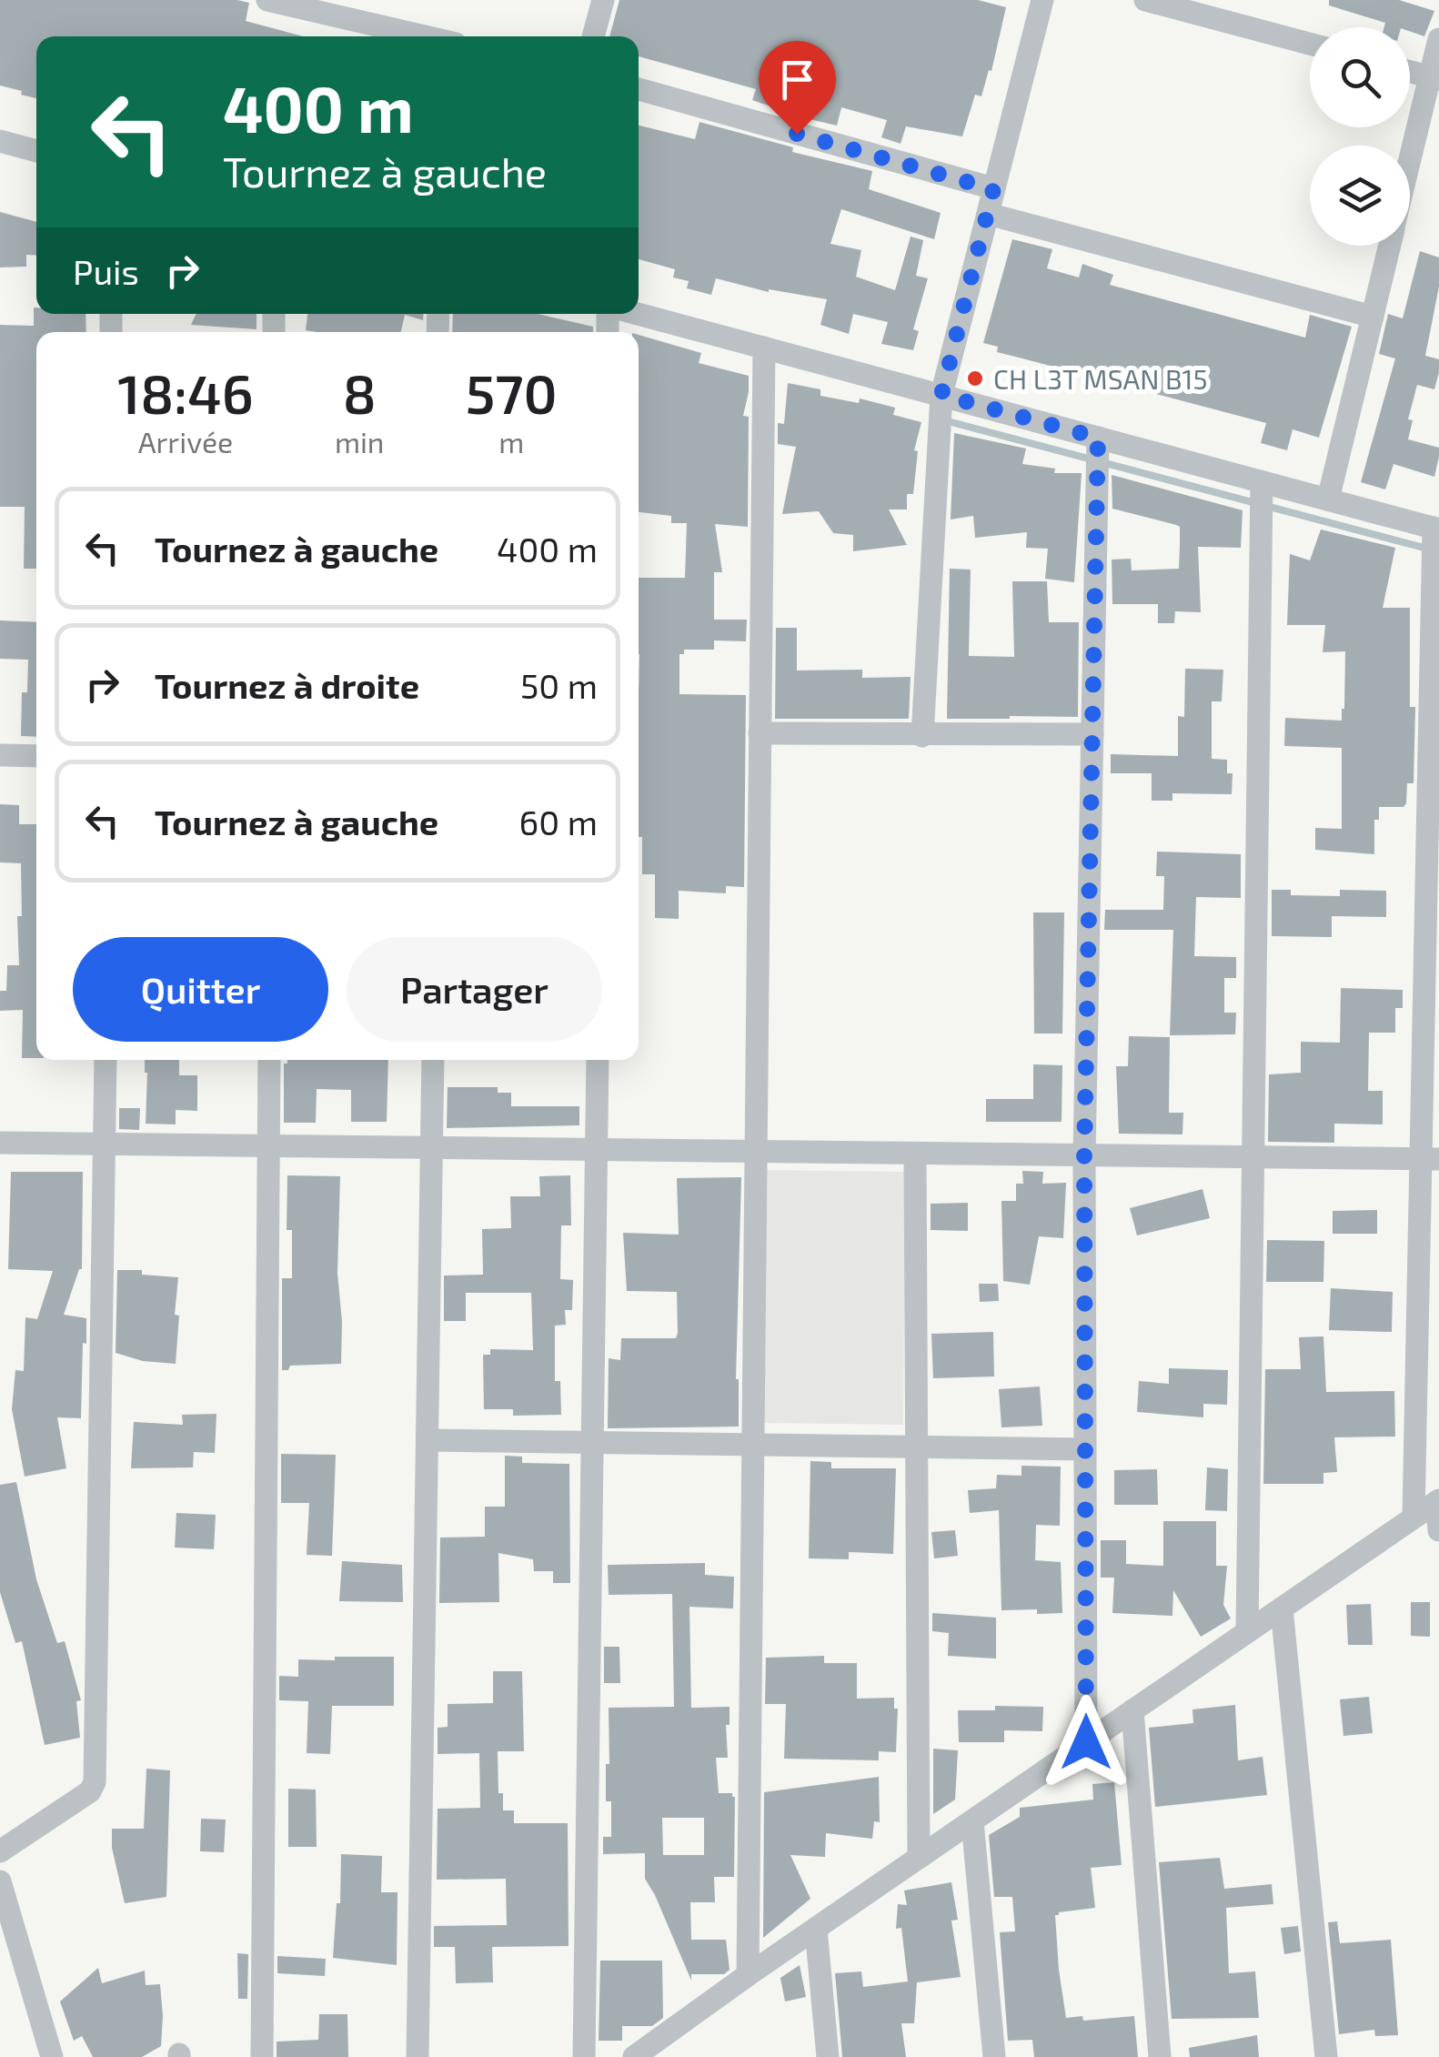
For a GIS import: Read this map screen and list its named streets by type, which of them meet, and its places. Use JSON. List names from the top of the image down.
{
  "places": ["CH L3T MSAN B15"],
  "page": {
    "turn": ["400 m", "Tournez à gauche"],
    "then": "Puis",
    "eta": [
      "18:46",
      "Arrivée",
      "8",
      "min",
      "570",
      "m"
    ],
    "list": [
      {
        "name": "Tournez à gauche",
        "value": "400 m"
      },
      {
        "name": "Tournez à droite",
        "value": "50 m"
      },
      {
        "name": "Tournez à gauche",
        "value": "60 m"
      }
    ],
    "buttons": ["Quitter", "Partager"]
  }
}
